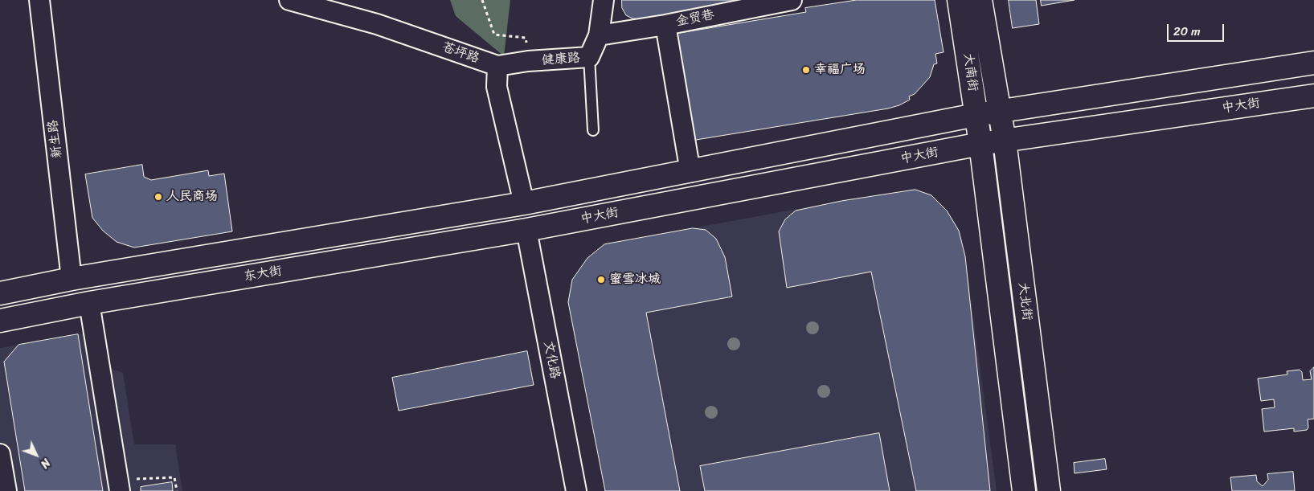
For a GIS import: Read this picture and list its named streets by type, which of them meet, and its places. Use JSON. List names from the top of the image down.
{
  "streets": {
    "main road": [
      "大南街",
      "中大街",
      "东大街",
      "大北街"
    ],
    "street": [
      "金贸巷",
      "苍坪路",
      "健康路",
      "新生路",
      "文化路"
    ]
  },
  "crossings": [
    ["金贸巷", "健康路"],
    ["苍坪路", "健康路"],
    ["大南街", "中大街"],
    ["大南街", "大北街"],
    ["中大街", "东大街"],
    ["中大街", "大北街"],
    ["中大街", "文化路"],
    ["新生路", "东大街"],
    ["东大街", "文化路"]
  ],
  "places": ["幸福广场", "人民商场", "蜜雪冰城"],
  "scale_bar": "20 m",
  "north": "bottom right"
}
